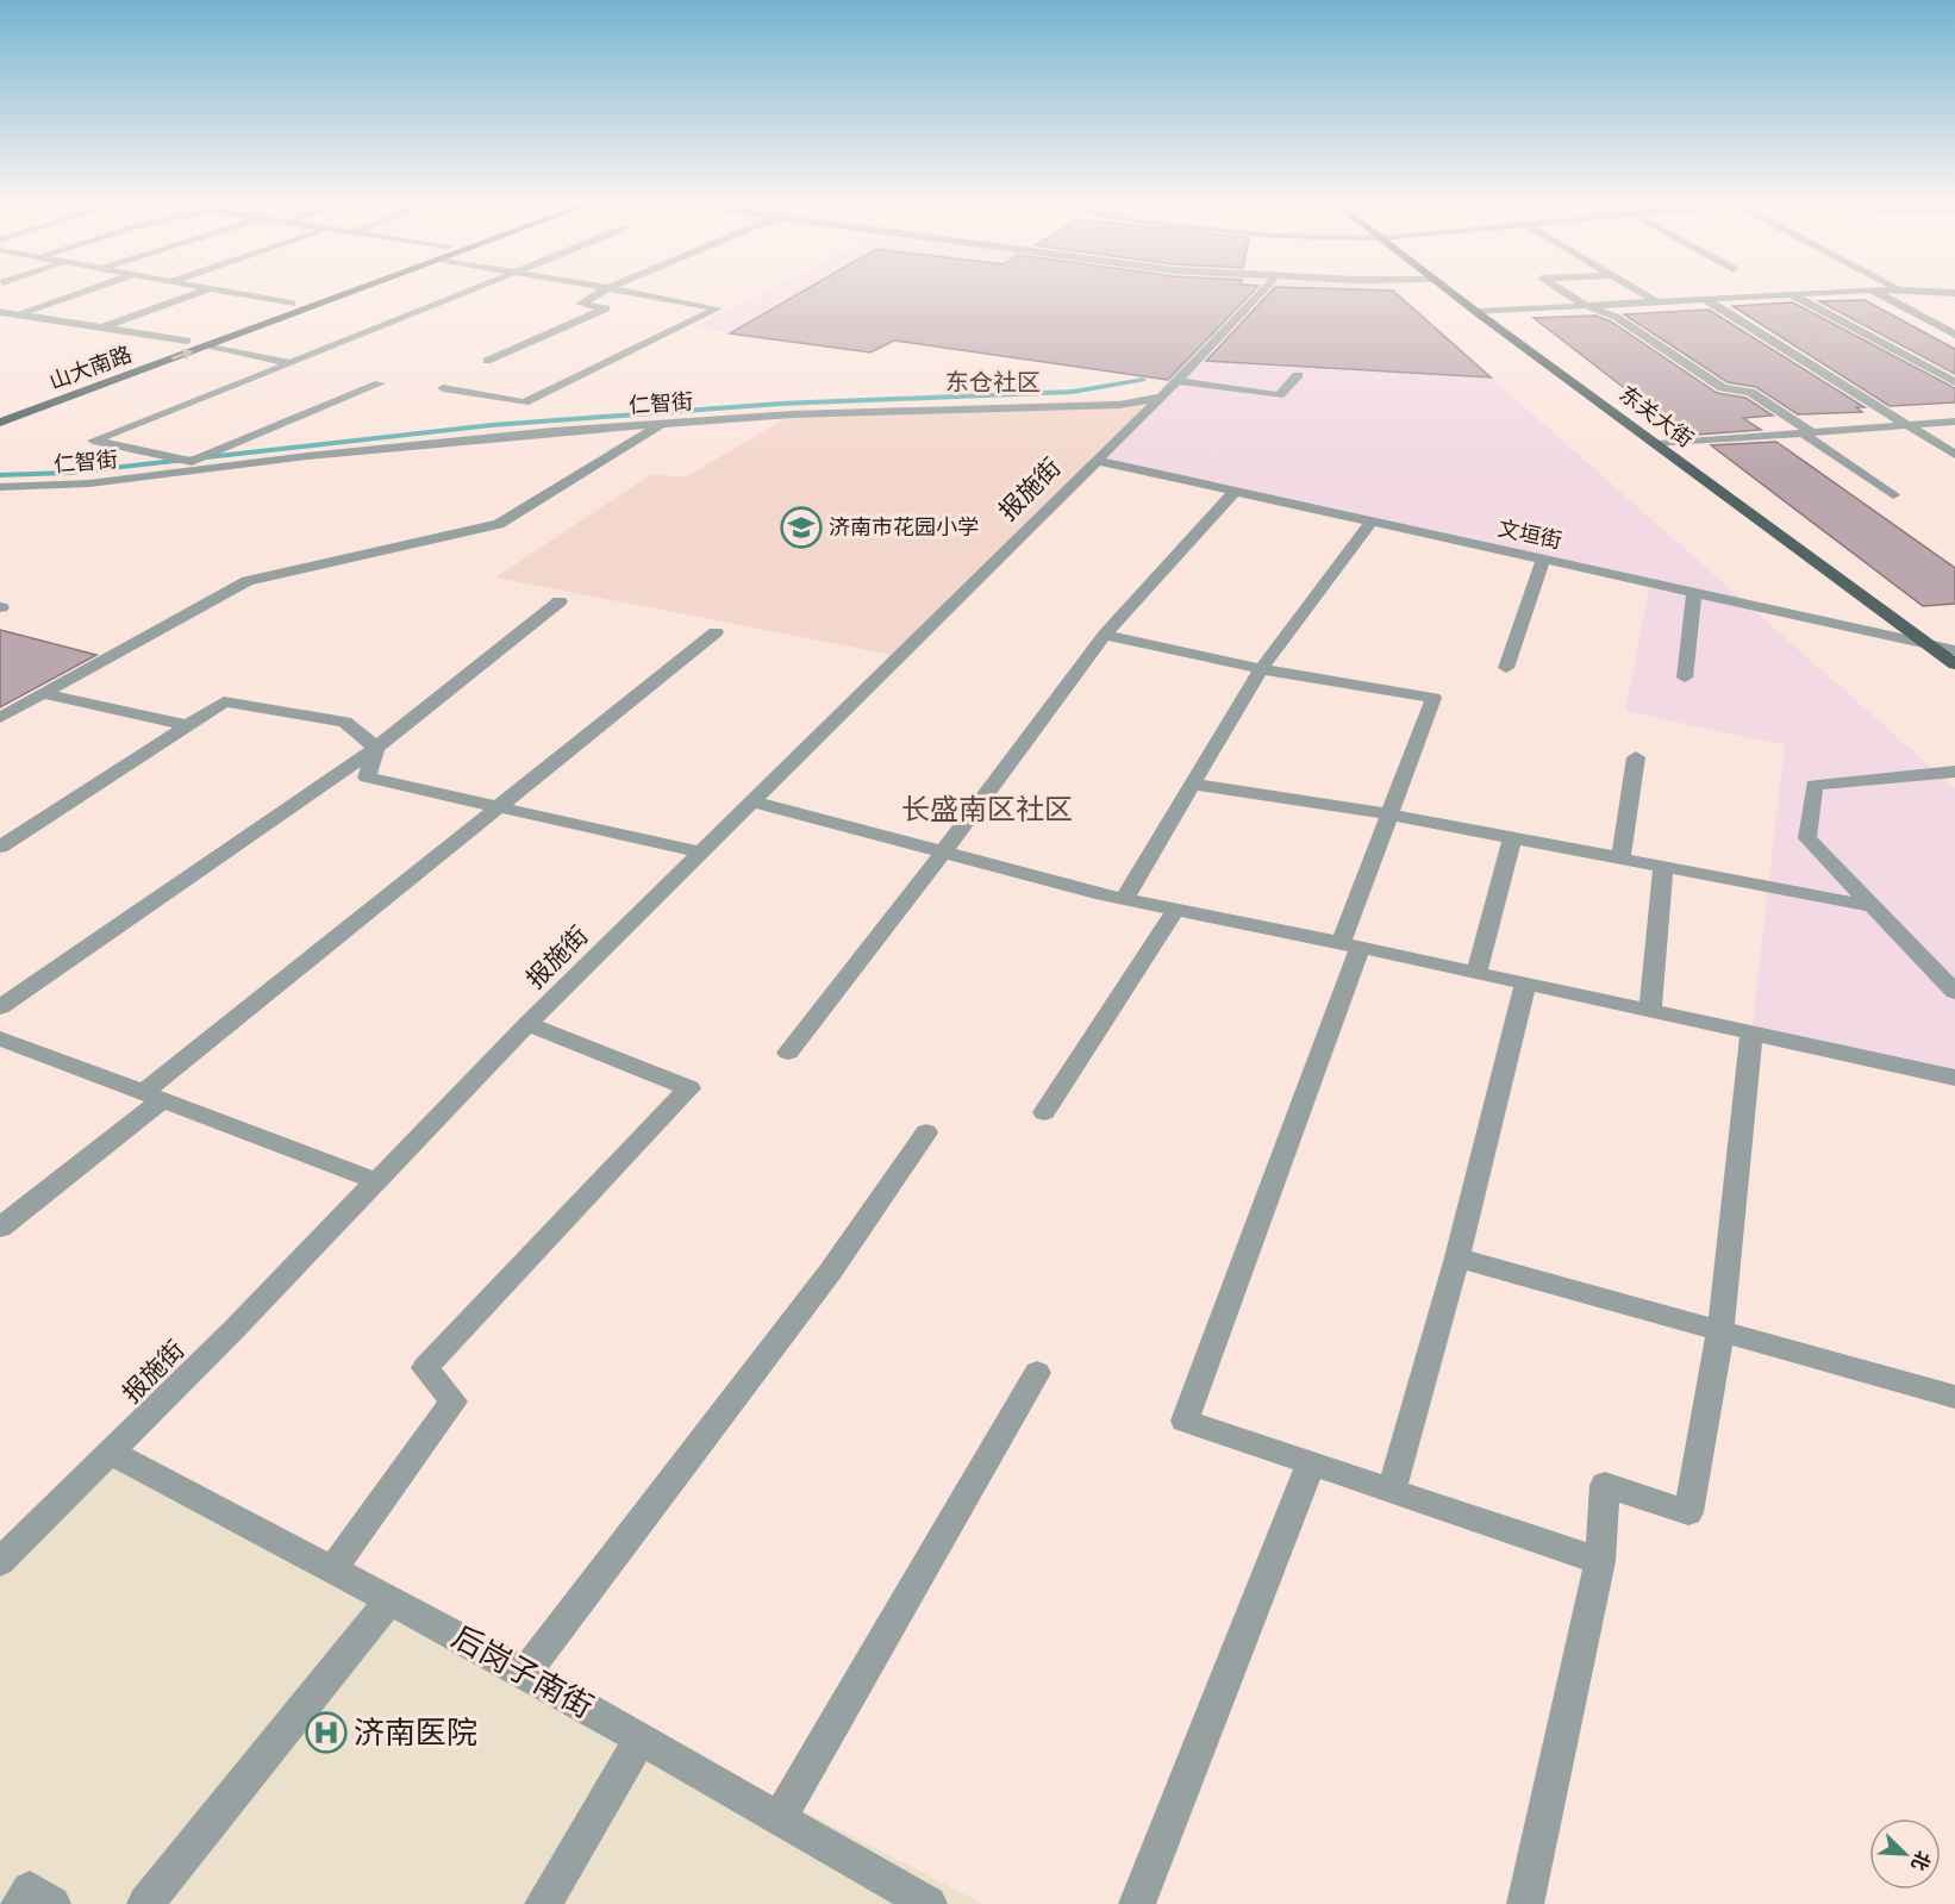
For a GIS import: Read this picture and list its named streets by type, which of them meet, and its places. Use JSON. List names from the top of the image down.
{
  "streets": {
    "main road": ["山大南路", "东关大街"],
    "street": [
      "仁智街",
      "报施街",
      "文垣街",
      "后岗子南街"
    ]
  },
  "crossings": [
    ["仁智街", "报施街"],
    ["东关大街", "文垣街"],
    ["报施街", "文垣街"],
    ["报施街", "后岗子南街"]
  ],
  "districts": ["东仓社区", "长盛南区社区"],
  "places": {
    "school or university": ["济南市花园小学"],
    "hospital": ["济南医院"]
  },
  "north": "bottom right"
}
